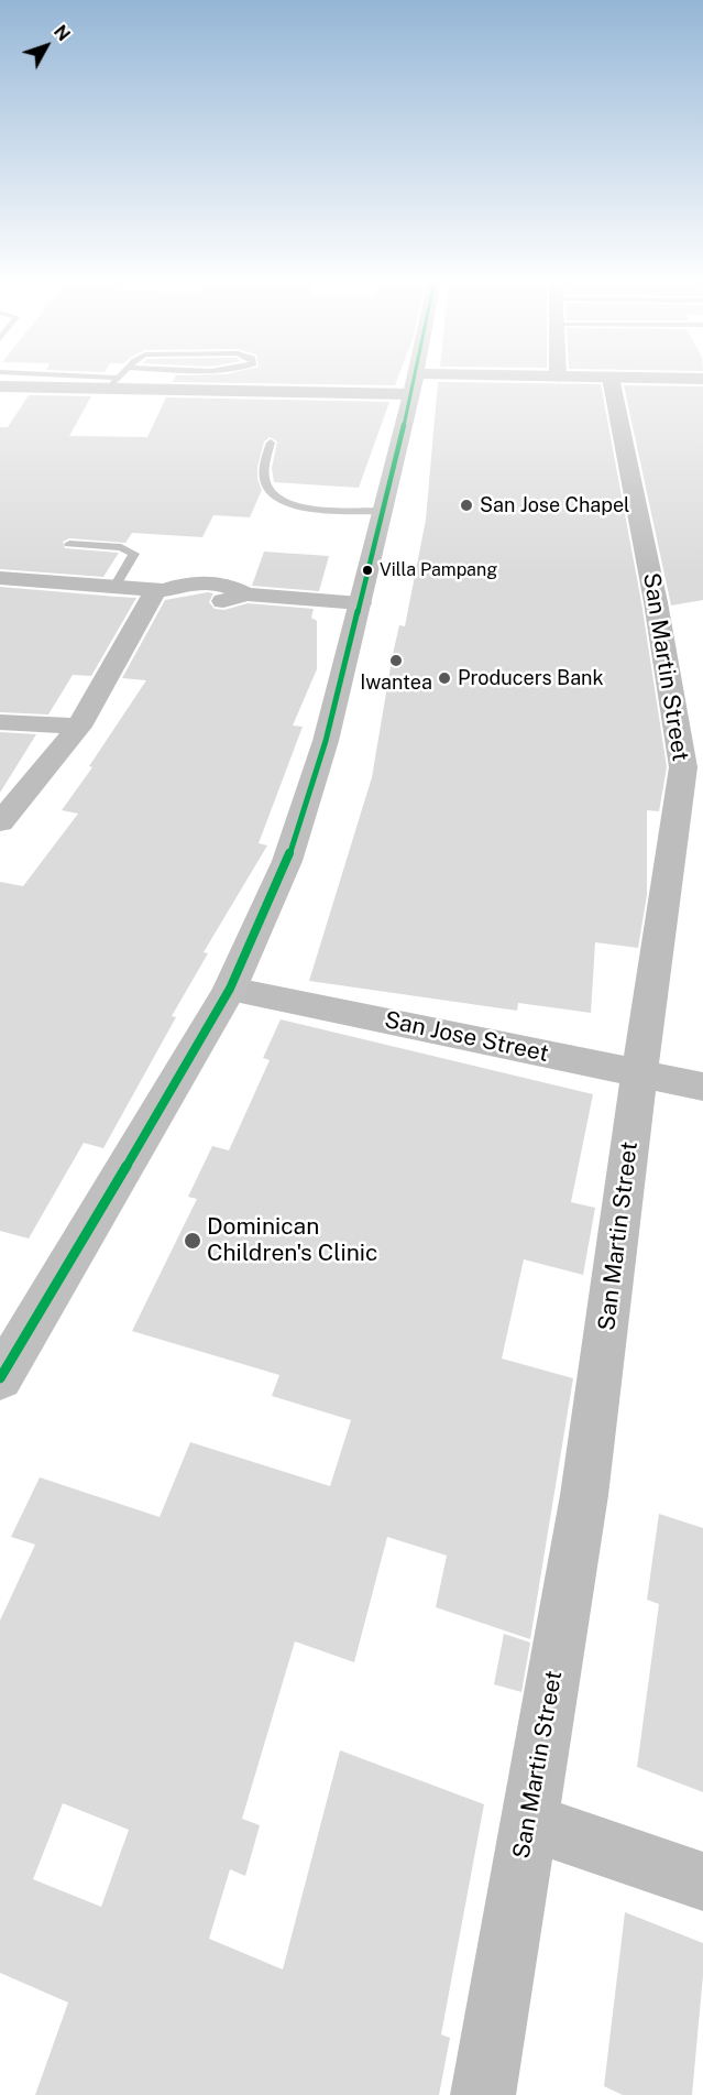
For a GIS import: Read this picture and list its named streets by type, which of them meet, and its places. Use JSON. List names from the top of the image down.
{
  "streets": {
    "street": ["San Martin Street", "San Jose Street"]
  },
  "crossings": [
    ["San Martin Street", "San Jose Street"]
  ],
  "places": [
    "San Jose Chapel",
    "Villa Pampang",
    "Iwantea",
    "Producers Bank",
    "Dominican Children's Clinic"
  ],
  "north": "top right"
}
